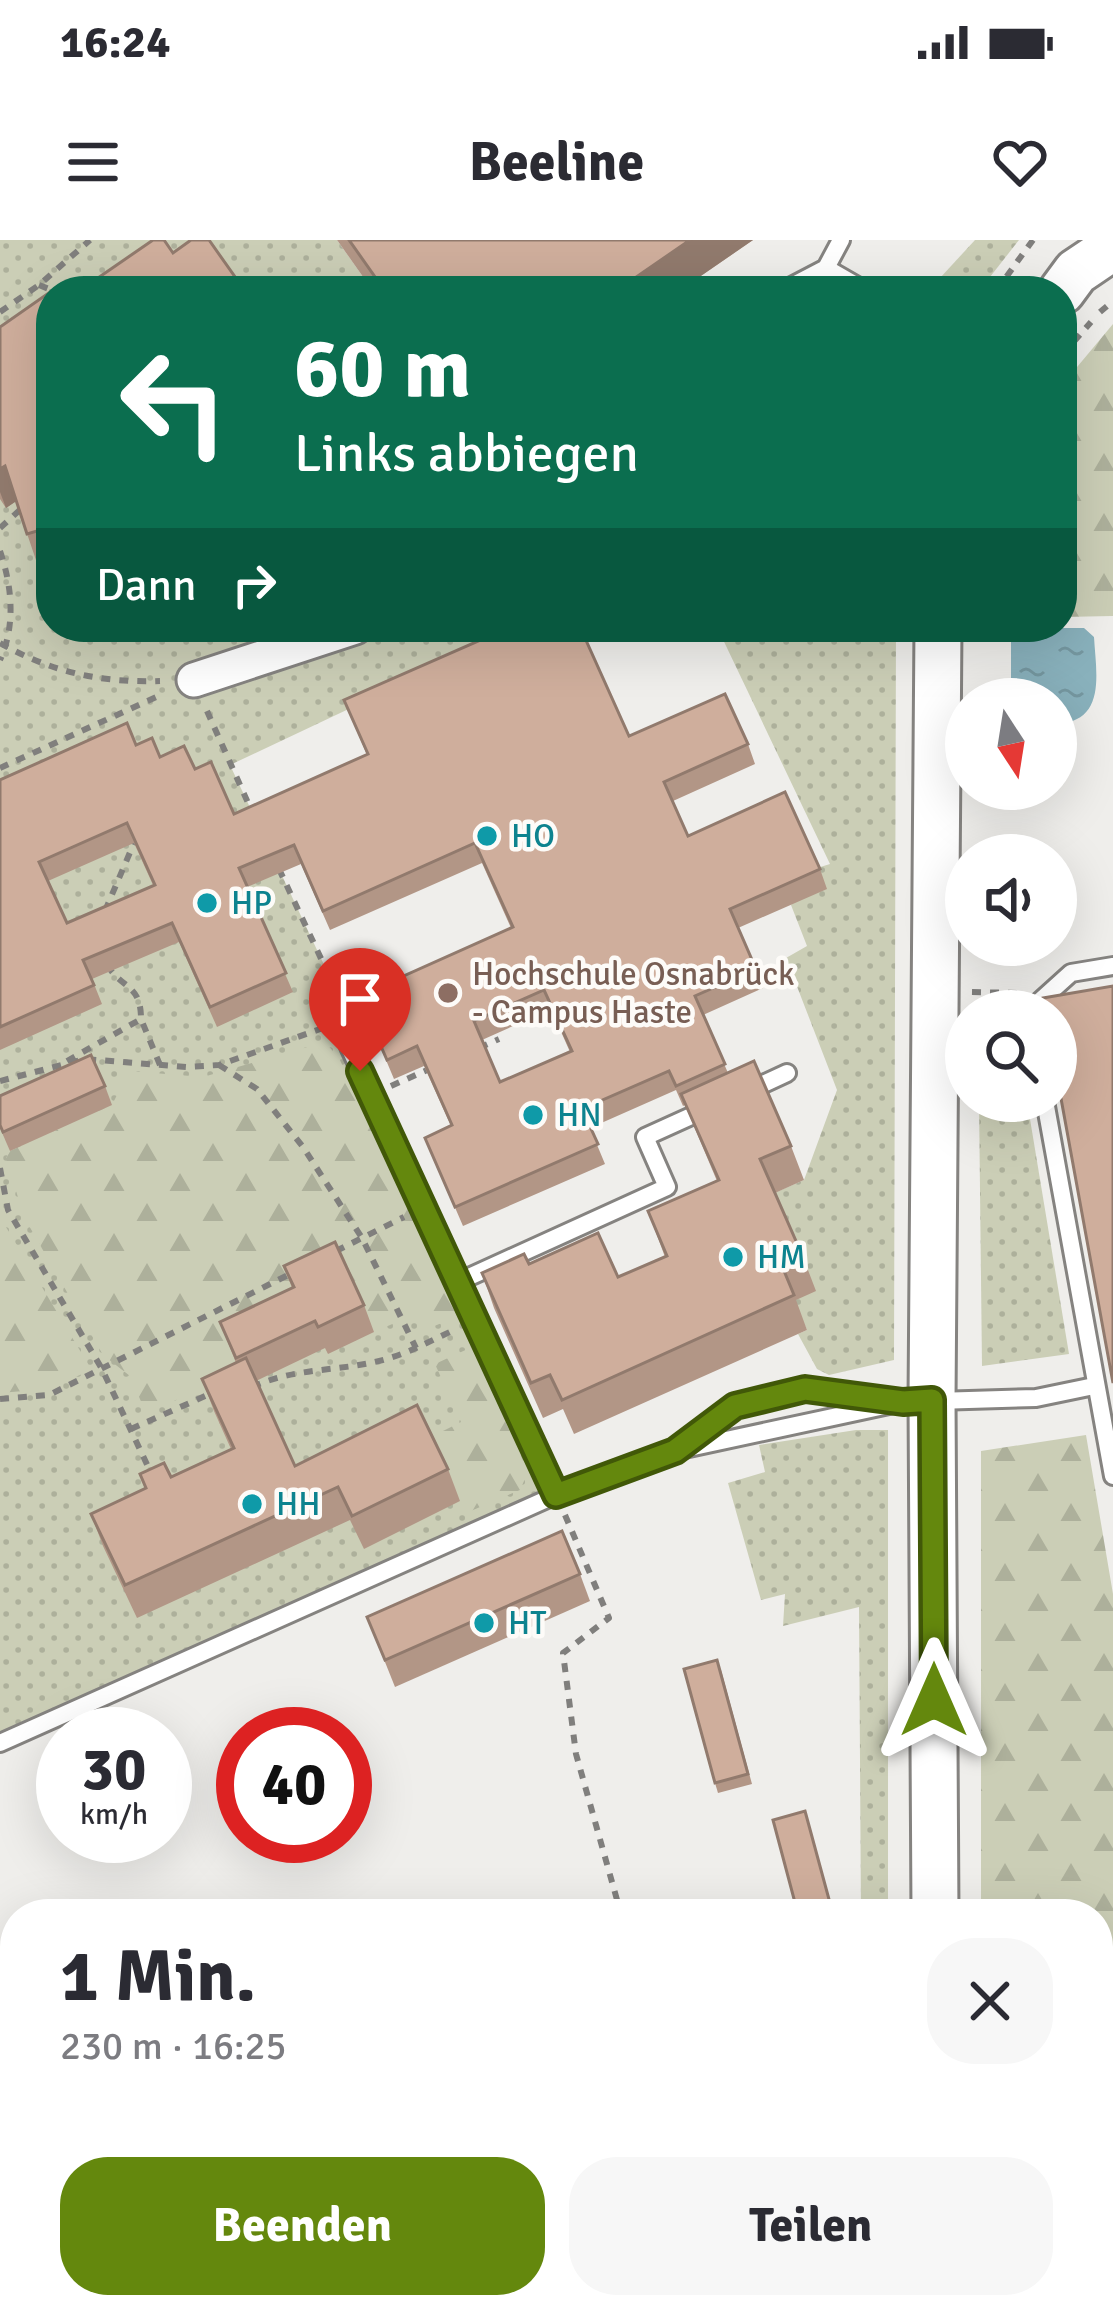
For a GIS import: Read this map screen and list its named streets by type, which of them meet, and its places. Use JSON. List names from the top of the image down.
{
  "places": [
    "HO",
    "HP",
    "Hochschule Osnabrück - Campus Haste",
    "HN",
    "HM",
    "HH",
    "HT"
  ],
  "north": "bottom",
  "page": {
    "status": "16:24",
    "header": "Beeline",
    "turn": ["60 m", "Links abbiegen"],
    "then": "Dann",
    "speed": "30 km/h",
    "limit": "40",
    "heading": ["1 Min.", "230 m · 16:25"],
    "buttons": ["Beenden", "Teilen"]
  }
}
